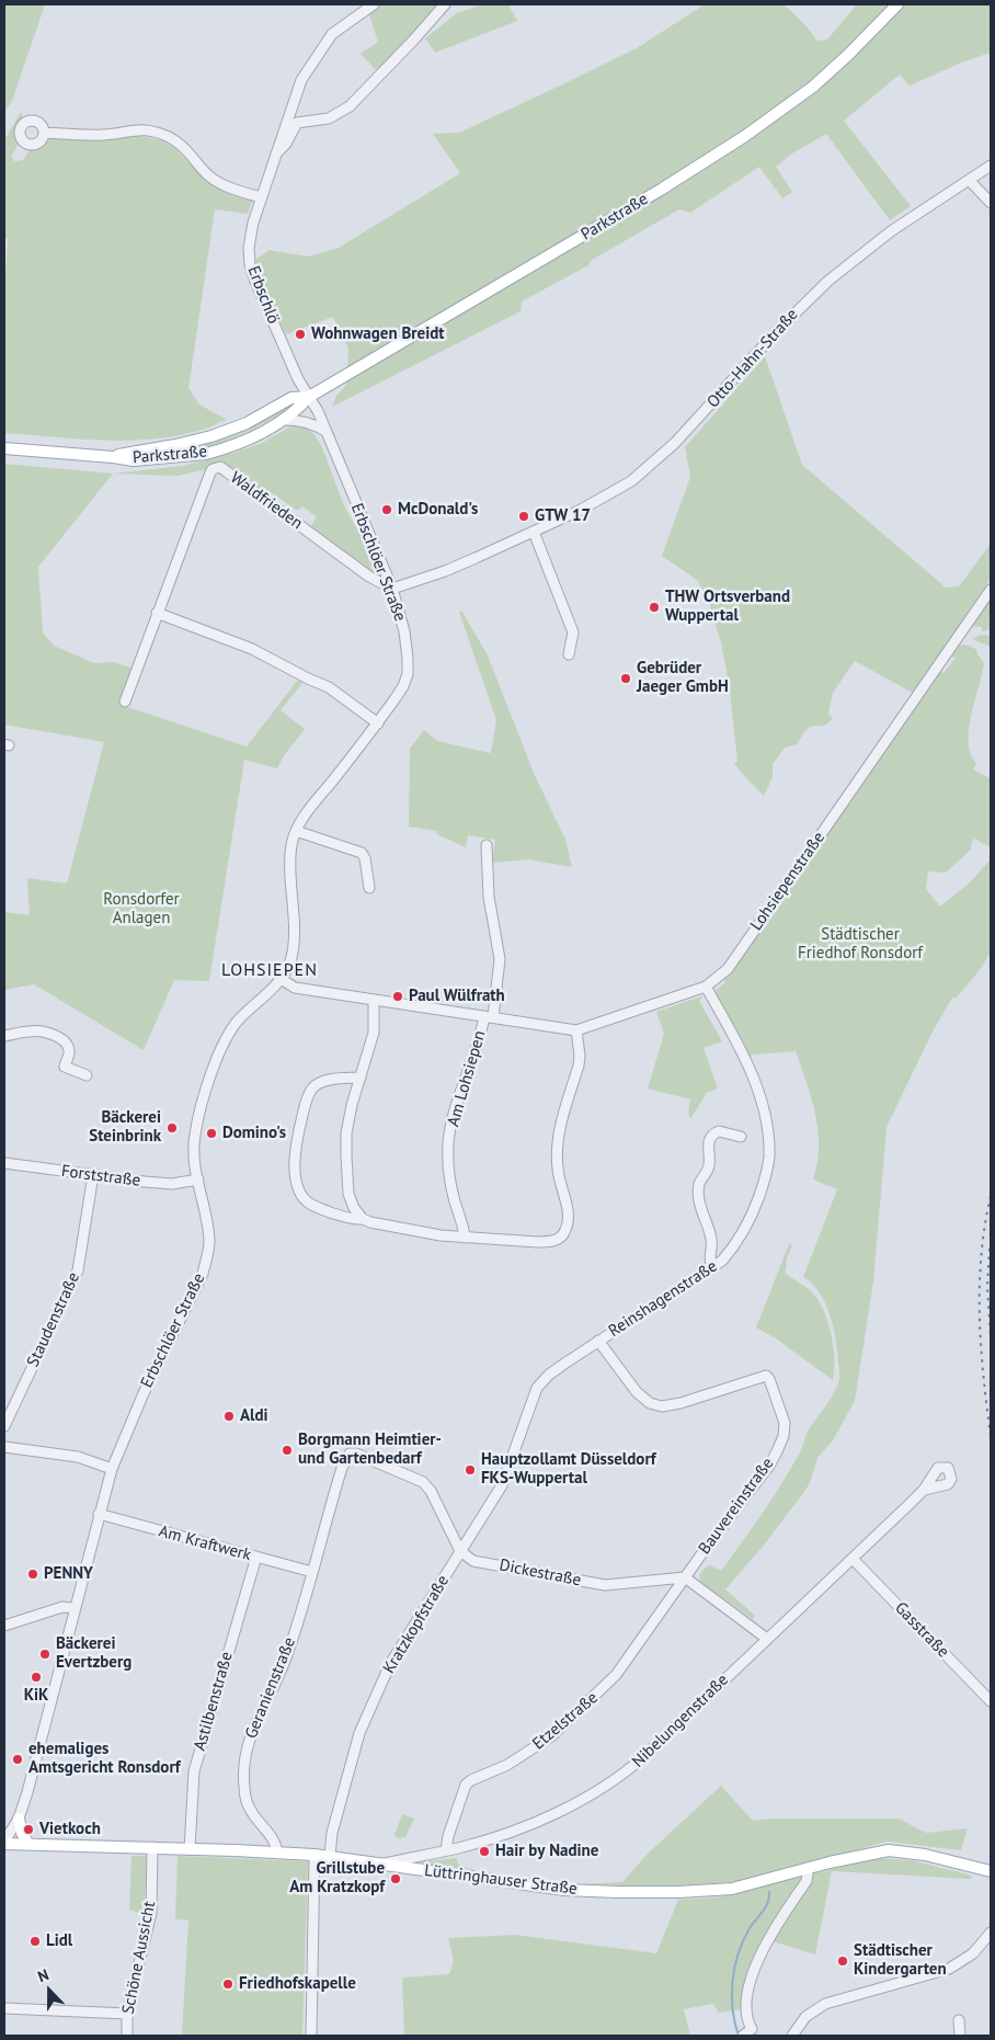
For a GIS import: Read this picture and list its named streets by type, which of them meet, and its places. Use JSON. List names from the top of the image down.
{
  "streets": {
    "main road": ["Parkstraße", "Lüttringhauser Straße"],
    "street": [
      "Erbschlö",
      "Otto-Hahn-Straße",
      "Waldfrieden",
      "Erbschlöer Straße",
      "Lohsiepenstraße",
      "Am Lohsiepen",
      "Forststraße",
      "Reinshagenstraße",
      "Staudenstraße",
      "Bauvereinstraße",
      "Am Kraftwerk",
      "Dickestraße",
      "Kratzkopfstraße",
      "Gasstraße",
      "Geranienstraße",
      "Astilbenstraße",
      "Etzelstraße",
      "Nibelungenstraße",
      "Schöne Aussicht"
    ]
  },
  "crossings": [
    ["Parkstraße", "Erbschlö"],
    ["Parkstraße", "Erbschlöer Straße"],
    ["Erbschlö", "Erbschlöer Straße"],
    ["Otto-Hahn-Straße", "Waldfrieden"],
    ["Otto-Hahn-Straße", "Erbschlöer Straße"],
    ["Waldfrieden", "Erbschlöer Straße"],
    ["Erbschlöer Straße", "Lohsiepenstraße"],
    ["Erbschlöer Straße", "Forststraße"],
    ["Erbschlöer Straße", "Am Kraftwerk"],
    ["Erbschlöer Straße", "Lüttringhauser Straße"],
    ["Lohsiepenstraße", "Am Lohsiepen"],
    ["Lohsiepenstraße", "Reinshagenstraße"],
    ["Forststraße", "Staudenstraße"],
    ["Reinshagenstraße", "Bauvereinstraße"],
    ["Reinshagenstraße", "Dickestraße"],
    ["Reinshagenstraße", "Kratzkopfstraße"],
    ["Reinshagenstraße", "Geranienstraße"],
    ["Bauvereinstraße", "Dickestraße"],
    ["Bauvereinstraße", "Etzelstraße"],
    ["Am Kraftwerk", "Geranienstraße"],
    ["Am Kraftwerk", "Astilbenstraße"],
    ["Dickestraße", "Kratzkopfstraße"],
    ["Dickestraße", "Geranienstraße"],
    ["Dickestraße", "Etzelstraße"],
    ["Kratzkopfstraße", "Geranienstraße"],
    ["Kratzkopfstraße", "Lüttringhauser Straße"],
    ["Gasstraße", "Nibelungenstraße"],
    ["Geranienstraße", "Lüttringhauser Straße"],
    ["Astilbenstraße", "Lüttringhauser Straße"],
    ["Etzelstraße", "Nibelungenstraße"],
    ["Nibelungenstraße", "Lüttringhauser Straße"],
    ["Lüttringhauser Straße", "Schöne Aussicht"]
  ],
  "districts": ["LOHSIEPEN"],
  "parks": ["Ronsdorfer Anlagen", "Städtischer Friedhof Ronsdorf"],
  "places": [
    "Wohnwagen Breidt",
    "McDonald's",
    "GTW 17",
    "THW Ortsverband Wuppertal",
    "Gebrüder Jaeger GmbH",
    "Paul Wülfrath",
    "Bäckerei Steinbrink",
    "Domino's",
    "Aldi",
    "Borgmann Heimtier- und Gartenbedarf",
    "Hauptzollamt Düsseldorf FKS-Wuppertal",
    "PENNY",
    "Bäckerei Evertzberg",
    "KiK",
    "ehemaliges Amtsgericht Ronsdorf",
    "Vietkoch",
    "Hair by Nadine",
    "Grillstube Am Kratzkopf",
    "Lidl",
    "Städtischer Kindergarten",
    "Friedhofskapelle"
  ],
  "north": "top"
}
